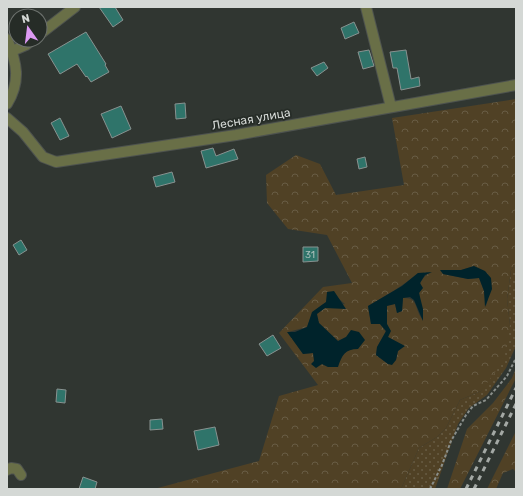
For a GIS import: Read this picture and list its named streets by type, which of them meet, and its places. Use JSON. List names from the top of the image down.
{
  "streets": {
    "street": ["Лесная улица"]
  },
  "house_numbers": ["31"],
  "north": "top"
}
